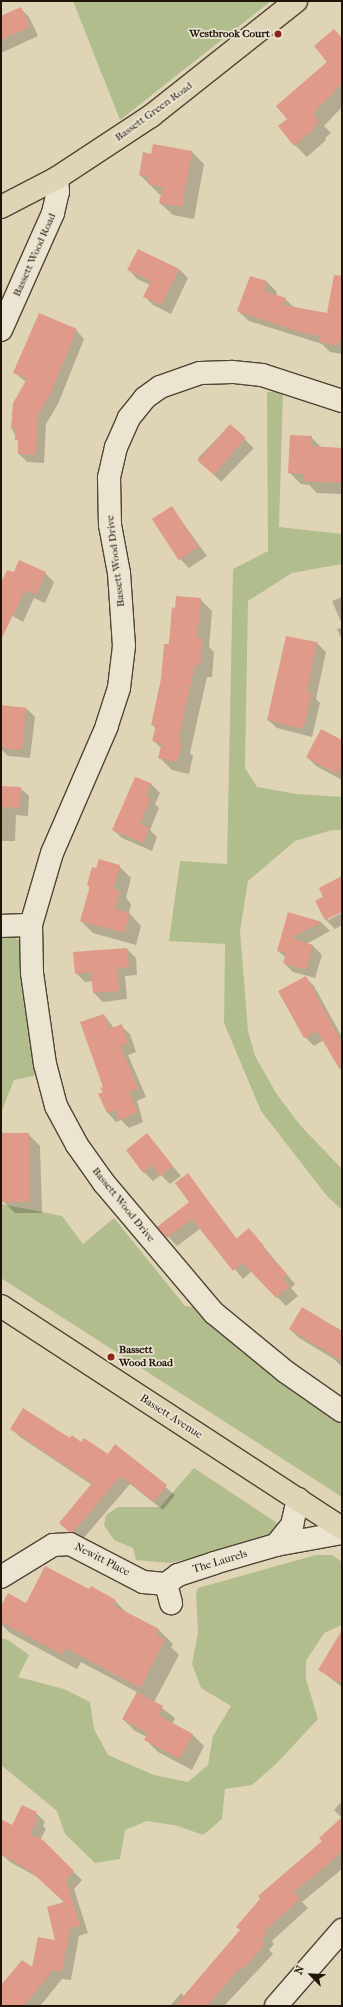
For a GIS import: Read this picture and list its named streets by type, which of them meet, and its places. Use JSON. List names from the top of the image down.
{
  "streets": {
    "main road": ["Bassett Green Road", "Bassett Avenue"],
    "street": [
      "Bassett Wood Road",
      "Bassett Wood Drive",
      "Newitt Place",
      "The Laurels"
    ]
  },
  "crossings": [
    ["Bassett Green Road", "Bassett Wood Road"],
    ["Newitt Place", "The Laurels"]
  ],
  "places": ["Westbrook Court", "Bassett Wood Road"],
  "north": "top left"
}
